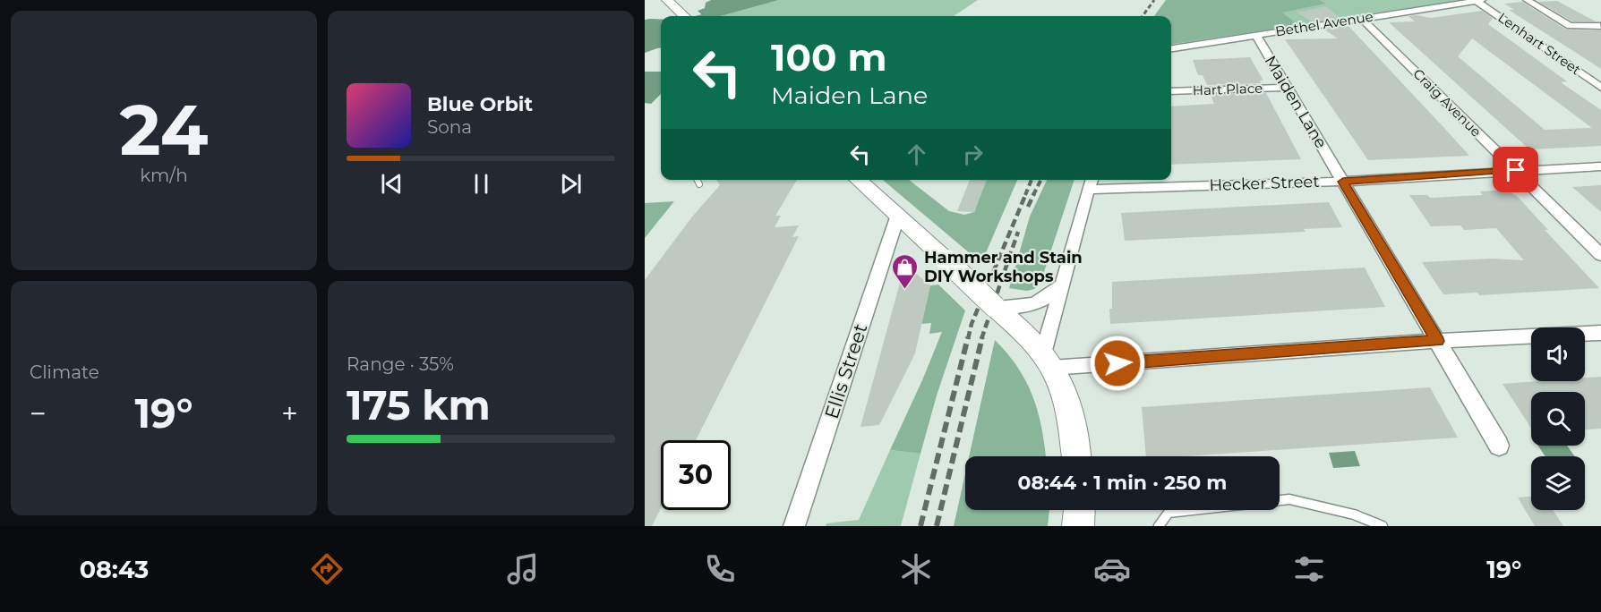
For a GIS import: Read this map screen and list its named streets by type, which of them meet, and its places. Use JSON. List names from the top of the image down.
{
  "streets": {
    "street": [
      "Bethel Avenue",
      "Lenhart Street",
      "Hart Place",
      "Maiden Lane",
      "Craig Avenue",
      "Hecker Street",
      "Ellis Street"
    ]
  },
  "crossings": [
    ["Bethel Avenue", "Lenhart Street"],
    ["Bethel Avenue", "Maiden Lane"],
    ["Bethel Avenue", "Craig Avenue"],
    ["Hart Place", "Maiden Lane"],
    ["Maiden Lane", "Hecker Street"],
    ["Craig Avenue", "Hecker Street"]
  ],
  "places": {
    "shop": ["Hammer and Stain DIY Workshops"]
  },
  "page": {
    "tile": [
      ["24", "km/h"],
      "Climate",
      ["Range · 35%", "175 km"]
    ],
    "turn": ["100 m", "Maiden Lane"],
    "song": ["Blue Orbit", "Sona"],
    "heat": ["−", "19°", "+"],
    "limit": "30",
    "trip": "08:44 · 1 min · 250 m",
    "tabs": ["08:43", "19°"]
  }
}
